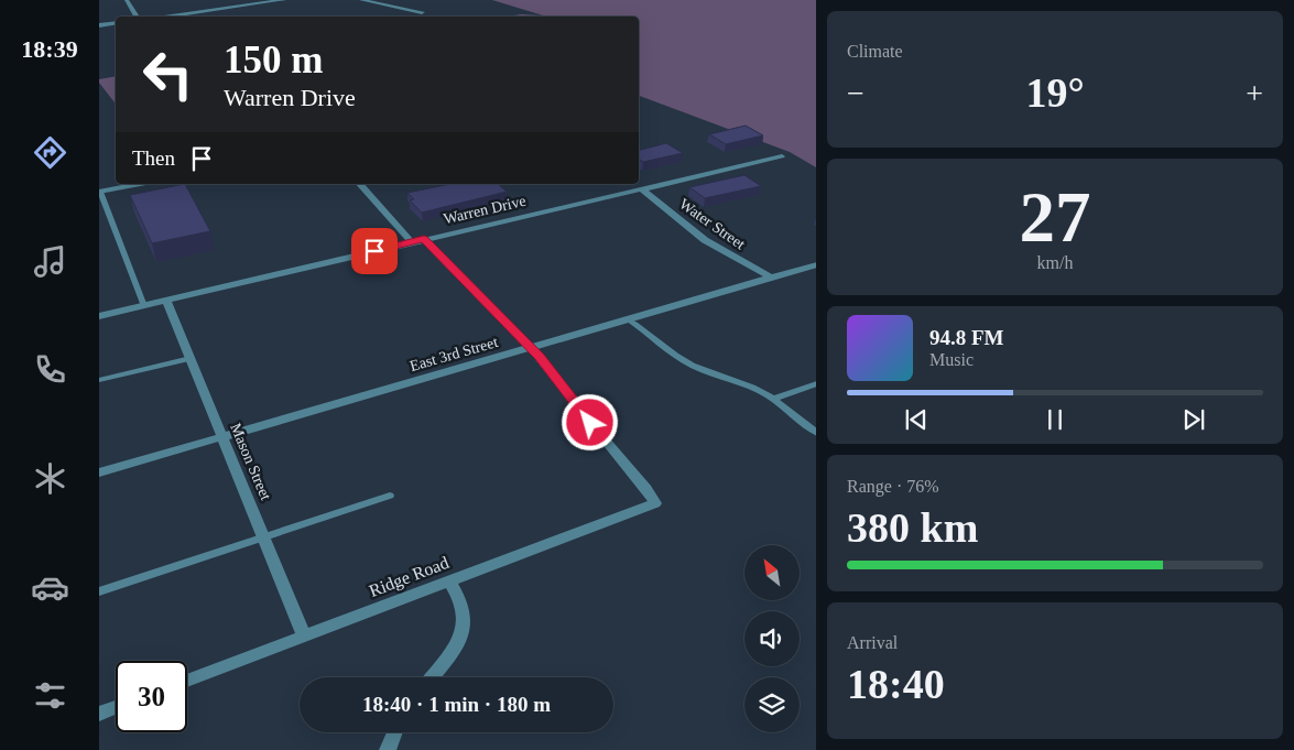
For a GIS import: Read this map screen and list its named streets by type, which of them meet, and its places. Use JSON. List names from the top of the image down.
{
  "streets": {
    "street": [
      "Warren Drive",
      "Water Street",
      "East 3rd Street",
      "Mason Street",
      "Ridge Road"
    ]
  },
  "crossings": [
    ["Warren Drive", "Water Street"],
    ["Warren Drive", "Mason Street"],
    ["Water Street", "East 3rd Street"],
    ["East 3rd Street", "Mason Street"],
    ["East 3rd Street", "Ridge Road"],
    ["Mason Street", "Ridge Road"]
  ],
  "north": "top left",
  "page": {
    "tabs": "18:39",
    "tile": [
      "Climate",
      ["27", "km/h"],
      ["Range · 76%", "380 km"],
      ["Arrival", "18:40"]
    ],
    "turn": ["150 m", "Warren Drive"],
    "heat": ["−", "19°", "+"],
    "then": "Then",
    "song": ["94.8 FM", "Music"],
    "limit": "30",
    "trip": "18:40 · 1 min · 180 m"
  }
}
